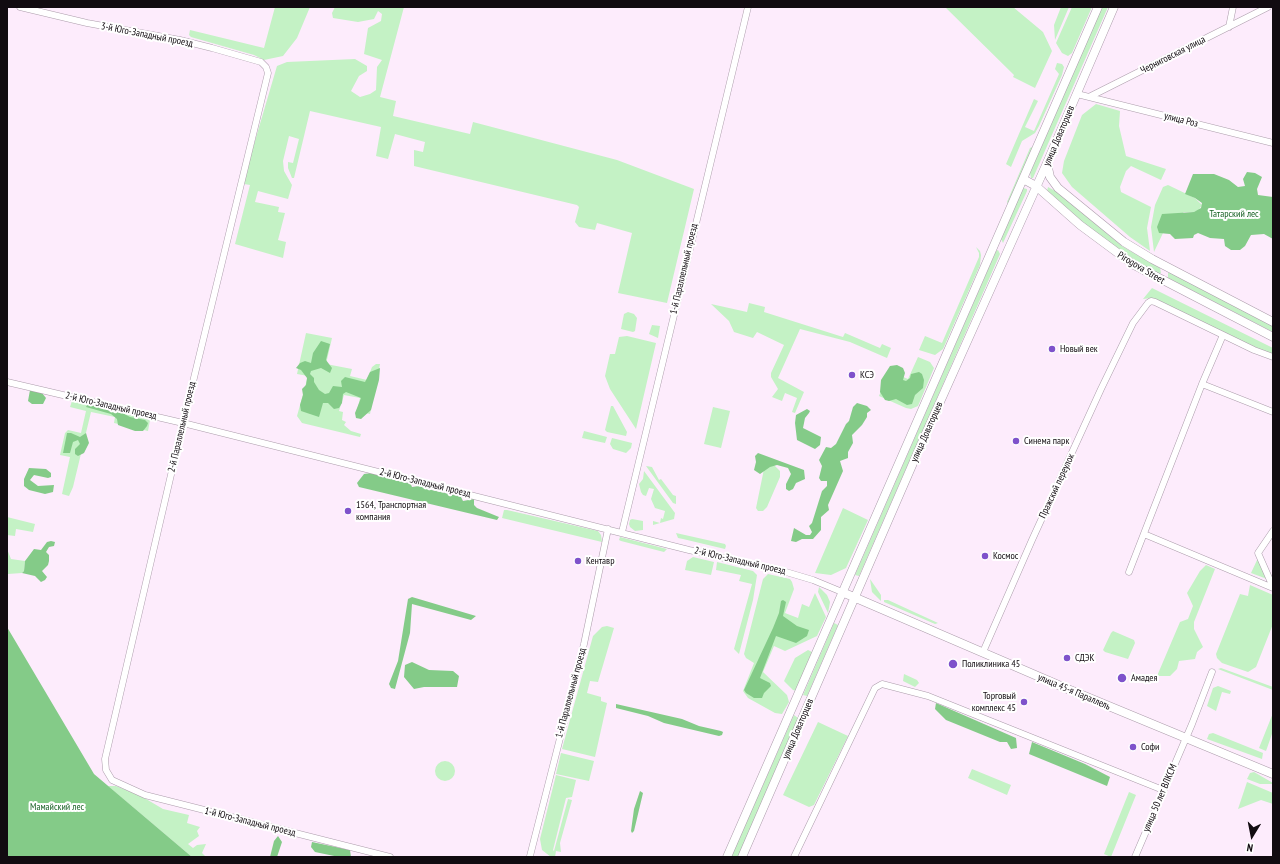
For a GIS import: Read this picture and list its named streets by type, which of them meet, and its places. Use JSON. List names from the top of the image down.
{
  "streets": {
    "main road": ["улица Доваторцев", "Pirogova Street", "улица 45-я Параллель"],
    "street": [
      "3-й Юго-Западный проезд",
      "Черниговская улица",
      "улица Роз",
      "1-й Параллельный проезд",
      "2-й Юго-Западный проезд",
      "2-й Параллельный проезд",
      "Пражский переулок",
      "улица 50 лет ВЛКСМ",
      "1-й Юго-Западный проезд"
    ]
  },
  "crossings": [
    ["3-й Юго-Западный проезд", "2-й Параллельный проезд"],
    ["Черниговская улица", "улица Роз"],
    ["улица Доваторцев", "Pirogova Street"],
    ["улица Доваторцев", "2-й Юго-Западный проезд"],
    ["улица Доваторцев", "улица 45-я Параллель"],
    ["1-й Параллельный проезд", "2-й Юго-Западный проезд"],
    ["2-й Юго-Западный проезд", "2-й Параллельный проезд"],
    ["2-й Юго-Западный проезд", "улица 45-я Параллель"],
    ["2-й Параллельный проезд", "1-й Юго-Западный проезд"],
    ["Пражский переулок", "улица 45-я Параллель"],
    ["улица 45-я Параллель", "улица 50 лет ВЛКСМ"]
  ],
  "parks": ["Татарский лес", "Мамайский лес"],
  "places": [
    "Новый век",
    "КСЭ",
    "Синема парк",
    "1564, Транспортная компания",
    "Космос",
    "Кентавр",
    "СДЭК",
    "Поликлиника 45",
    "Амадея",
    "Торговый комплекс 45",
    "Софи"
  ],
  "north": "bottom"
}
